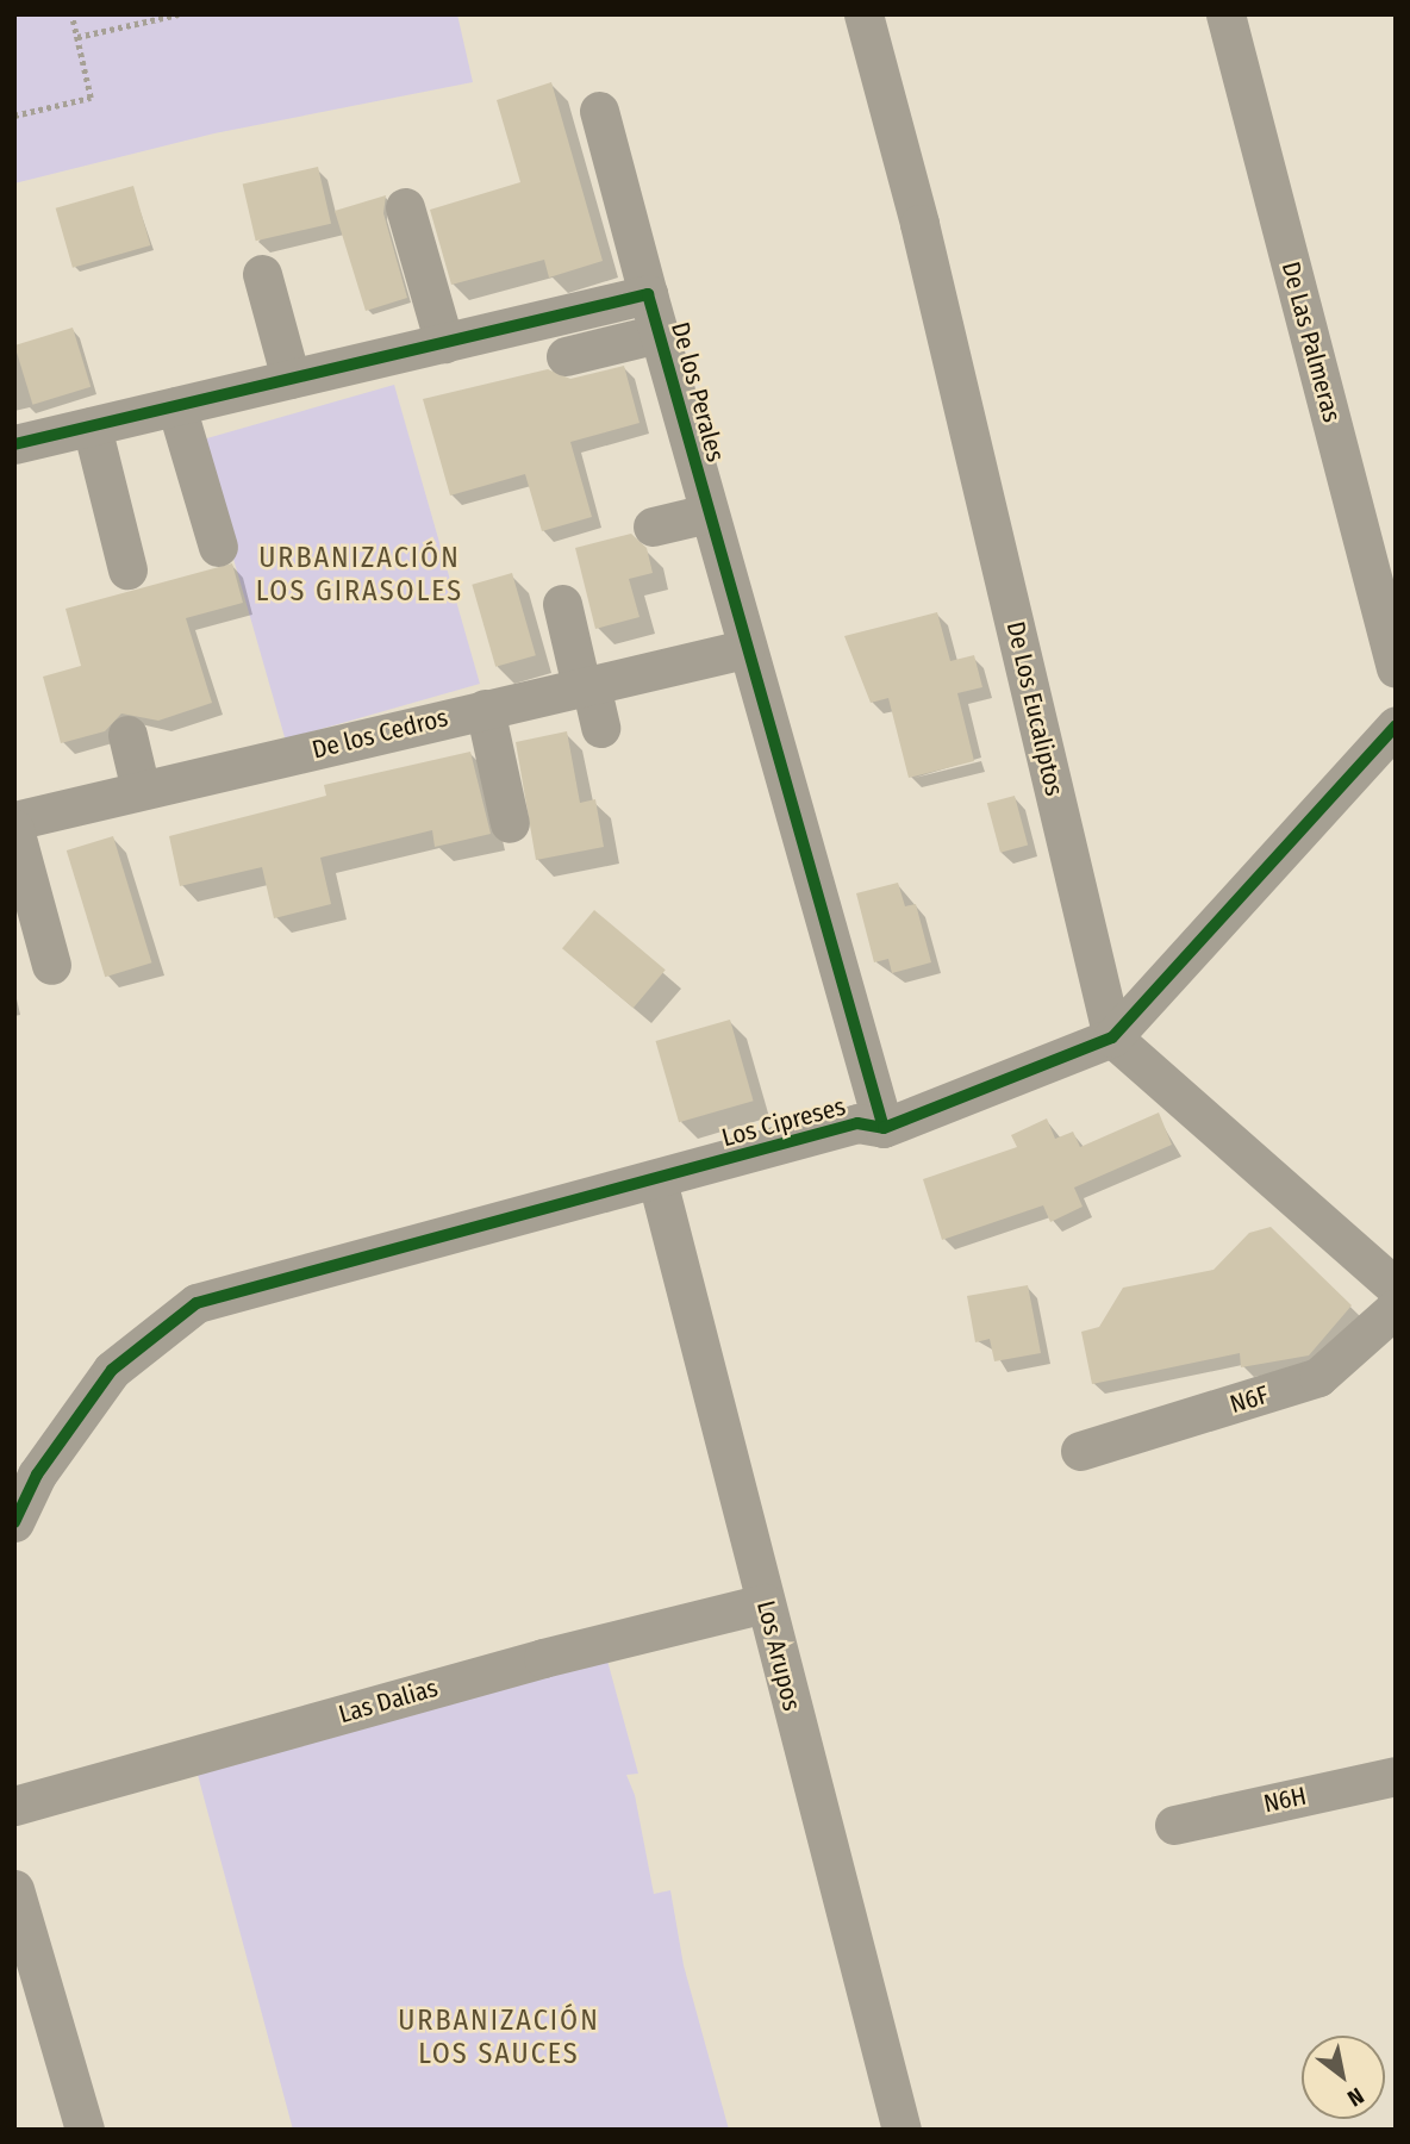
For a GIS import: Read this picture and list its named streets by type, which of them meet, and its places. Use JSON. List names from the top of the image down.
{
  "streets": {
    "street": [
      "De Las Palmeras",
      "De los Perales",
      "De Los Eucaliptos",
      "De los Cedros",
      "Los Cipreses",
      "N6F",
      "Los Arupos",
      "Las Dalias",
      "N6H"
    ]
  },
  "crossings": [
    ["De los Perales", "De los Cedros"],
    ["De los Perales", "Los Cipreses"],
    ["De Los Eucaliptos", "Los Cipreses"],
    ["Los Cipreses", "Los Arupos"],
    ["Los Arupos", "Las Dalias"]
  ],
  "districts": ["URBANIZACIÓN LOS GIRASOLES", "URBANIZACIÓN LOS SAUCES"],
  "north": "bottom right"
}
